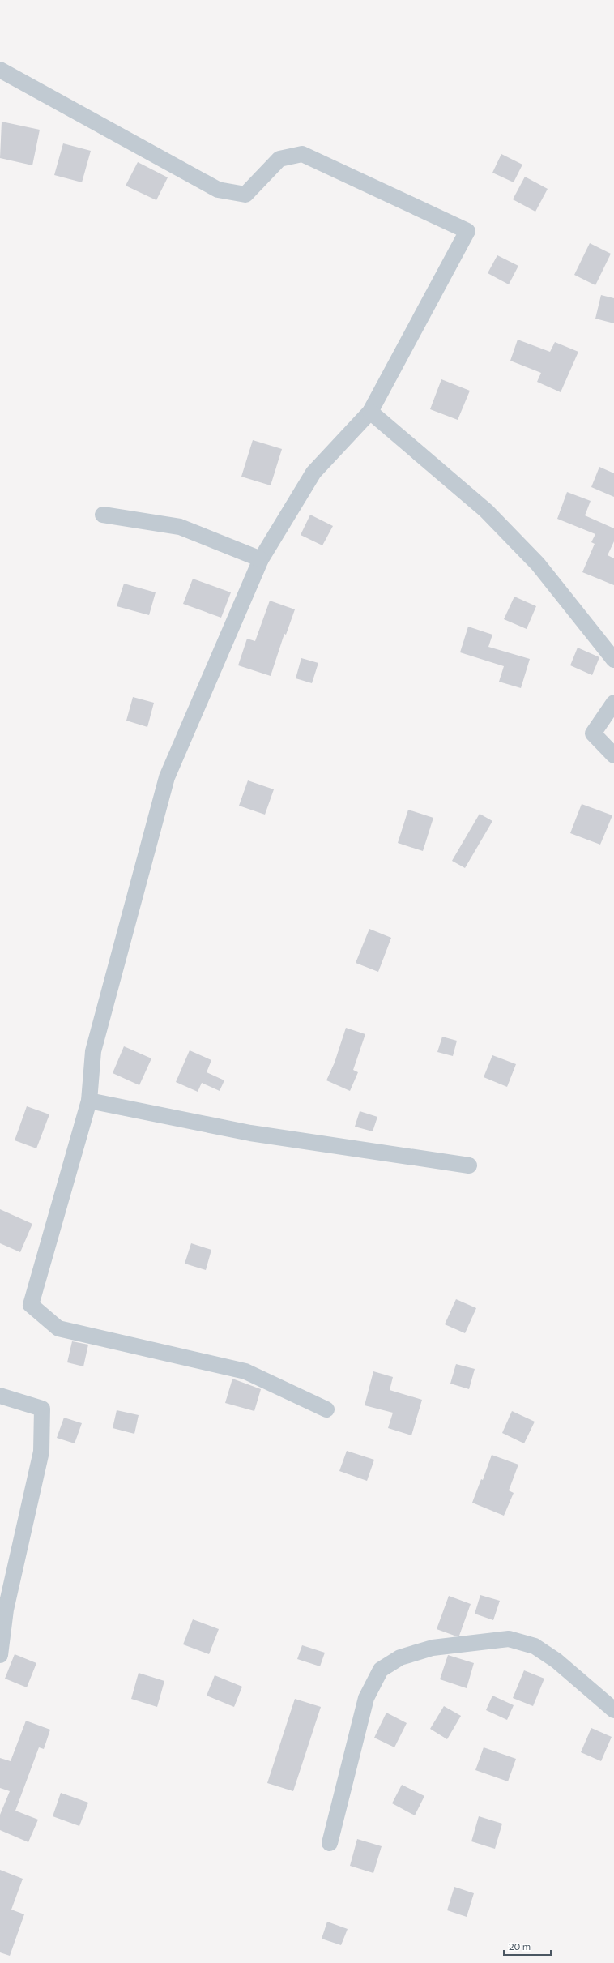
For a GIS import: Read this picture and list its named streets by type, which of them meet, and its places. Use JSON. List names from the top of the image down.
{
  "scale_bar": "20 m"
}
